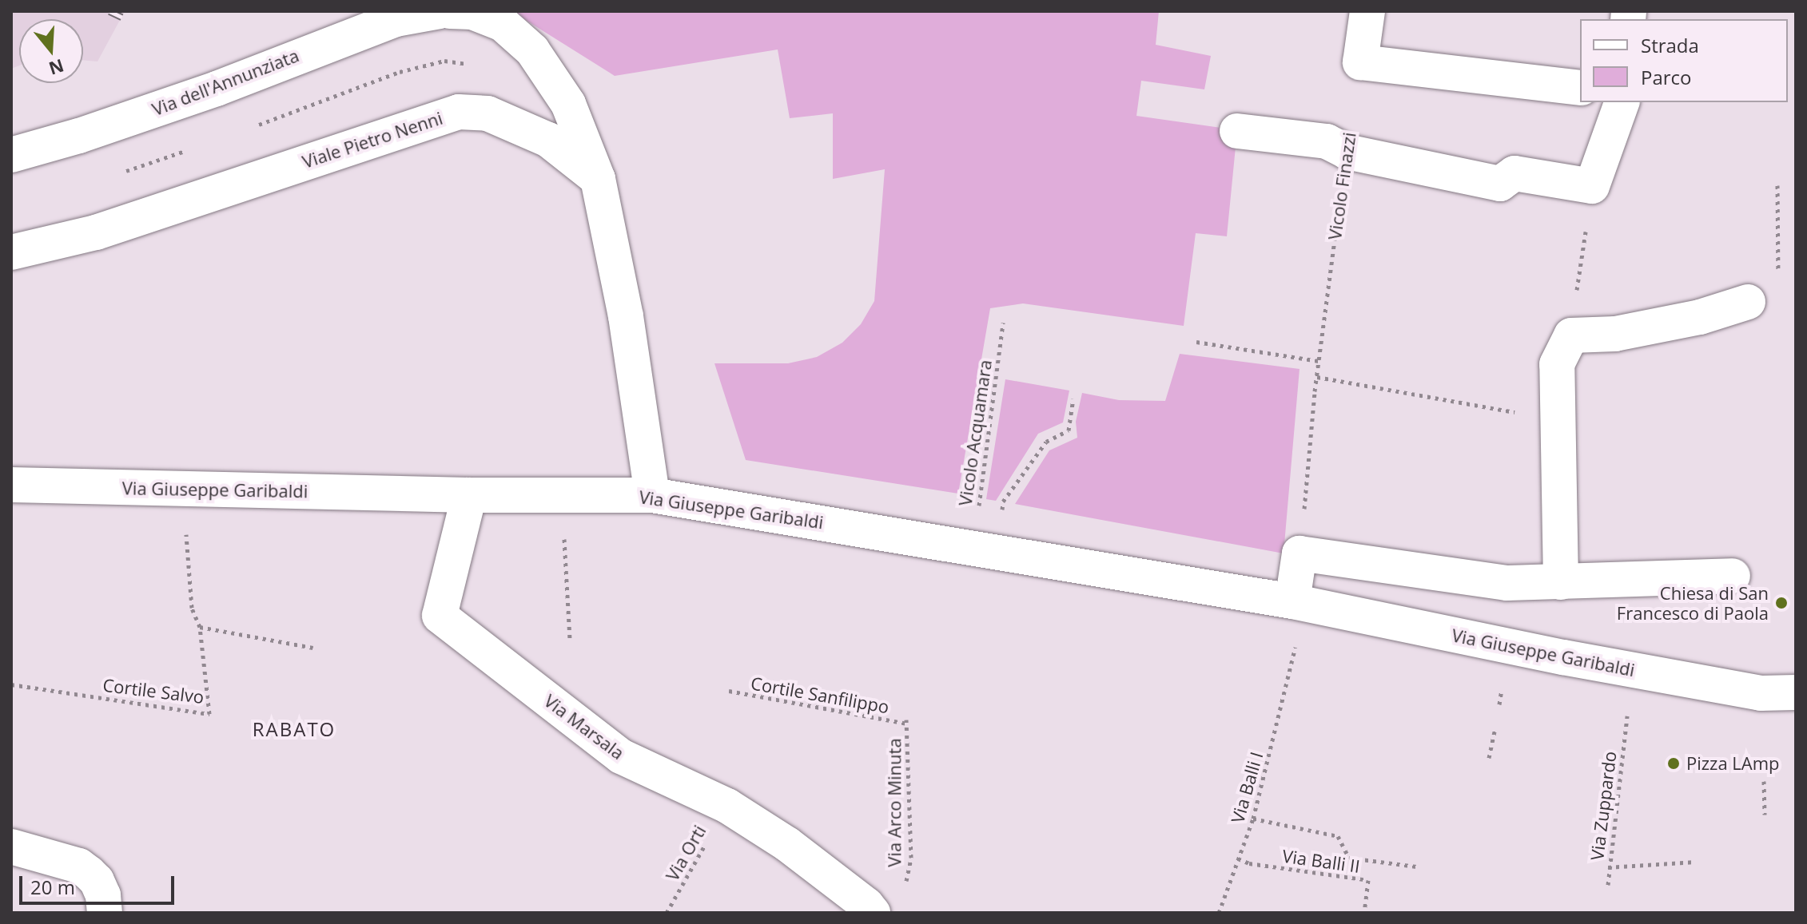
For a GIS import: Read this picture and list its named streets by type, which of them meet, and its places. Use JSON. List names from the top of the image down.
{
  "streets": {
    "street": [
      "Via dell'Annunziata",
      "Viale Pietro Nenni",
      "Via Giuseppe Garibaldi",
      "Via Marsala"
    ],
    "path": [
      "Vicolo Finazzi",
      "Vicolo Acquamara",
      "Cortile Salvo",
      "Cortile Sanfilippo",
      "Via Balli I",
      "Via Arco Minuta",
      "Via Zuppardo",
      "Via Orti",
      "Via Balli II"
    ]
  },
  "crossings": [
    ["Vicolo Acquamara", "Via Giuseppe Garibaldi"],
    ["Via Giuseppe Garibaldi", "Cortile Salvo"],
    ["Via Giuseppe Garibaldi", "Via Marsala"],
    ["Cortile Sanfilippo", "Via Arco Minuta"],
    ["Via Marsala", "Via Orti"],
    ["Via Balli I", "Via Balli II"]
  ],
  "districts": ["RABATO"],
  "places": ["Chiesa di San Francesco di Paola", "Pizza LAmp"],
  "legend": ["Strada", "Parco"],
  "scale_bar": "20 m",
  "north": "bottom"
}
